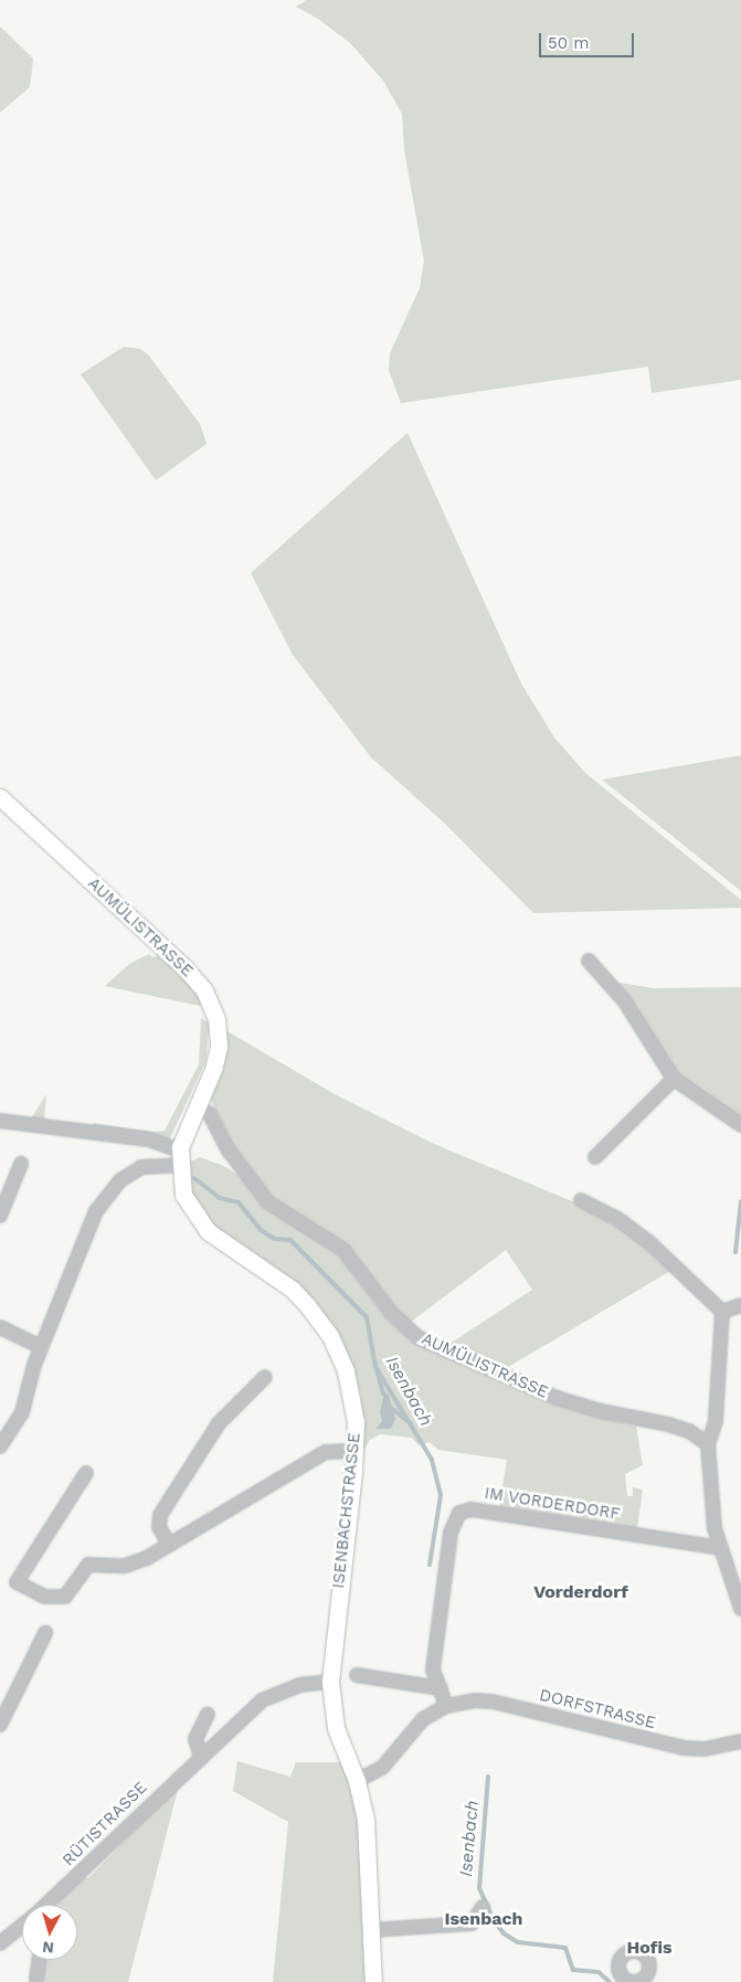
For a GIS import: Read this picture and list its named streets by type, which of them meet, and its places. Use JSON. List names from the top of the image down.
{
  "streets": {
    "main road": ["AUMÜLISTRASSE", "ISENBACHSTRASSE"],
    "street": ["IM VORDERDORF", "DORFSTRASSE", "RÜTISTRASSE"]
  },
  "crossings": [
    ["AUMÜLISTRASSE", "ISENBACHSTRASSE"],
    ["ISENBACHSTRASSE", "DORFSTRASSE"],
    ["ISENBACHSTRASSE", "RÜTISTRASSE"]
  ],
  "districts": ["Vorderdorf", "Isenbach", "Hofis"],
  "water": ["Isenbach"],
  "scale_bar": "50 m",
  "north": "bottom"
}
